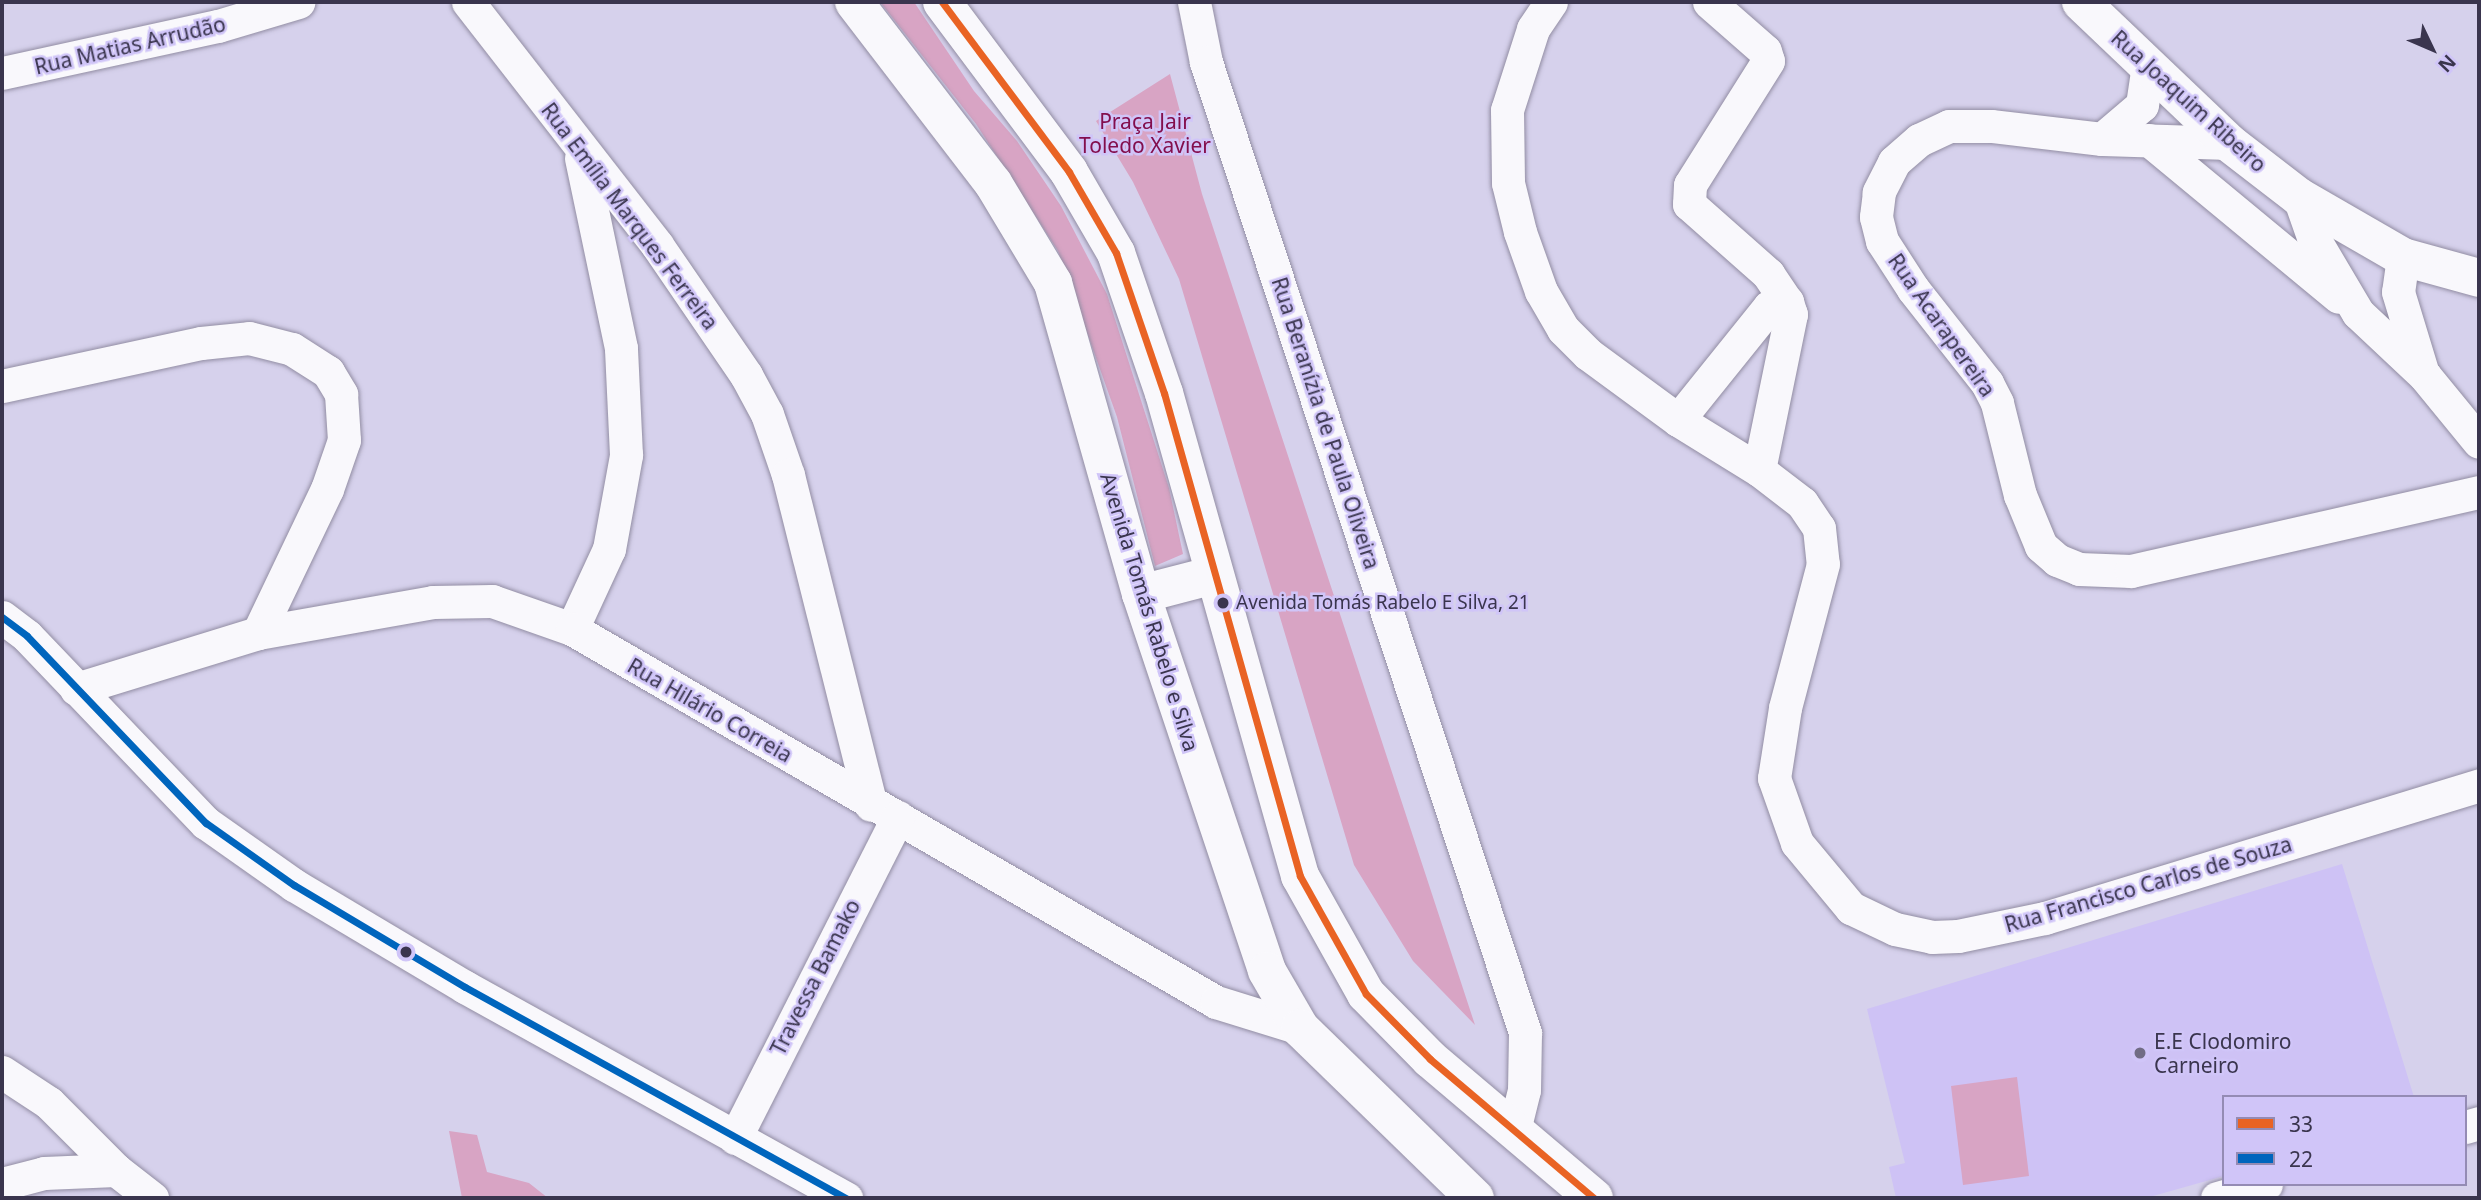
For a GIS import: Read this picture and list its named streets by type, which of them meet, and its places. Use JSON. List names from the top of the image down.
{
  "streets": {
    "street": [
      "Rua Matias Arrudão",
      "Rua Joaquim Ribeiro",
      "Rua Emília Marques Ferreira",
      "Rua Acarapereira",
      "Rua Beranízia de Paula Oliveira",
      "Avenida Tomás Rabelo e Silva",
      "Rua Hilário Correia",
      "Rua Francisco Carlos de Souza",
      "Travessa Bamako"
    ]
  },
  "crossings": [
    ["Rua Joaquim Ribeiro", "Rua Acarapereira"],
    ["Rua Emília Marques Ferreira", "Rua Hilário Correia"],
    ["Rua Emília Marques Ferreira", "Travessa Bamako"],
    ["Avenida Tomás Rabelo e Silva", "Rua Hilário Correia"],
    ["Rua Hilário Correia", "Travessa Bamako"]
  ],
  "parks": ["Praça Jair Toledo Xavier"],
  "places": ["Avenida Tomás Rabelo E Silva, 21", "E.E Clodomiro Carneiro"],
  "lines": ["transit line 33", "transit line 22"],
  "legend": ["33", "22"],
  "north": "bottom right"
}
